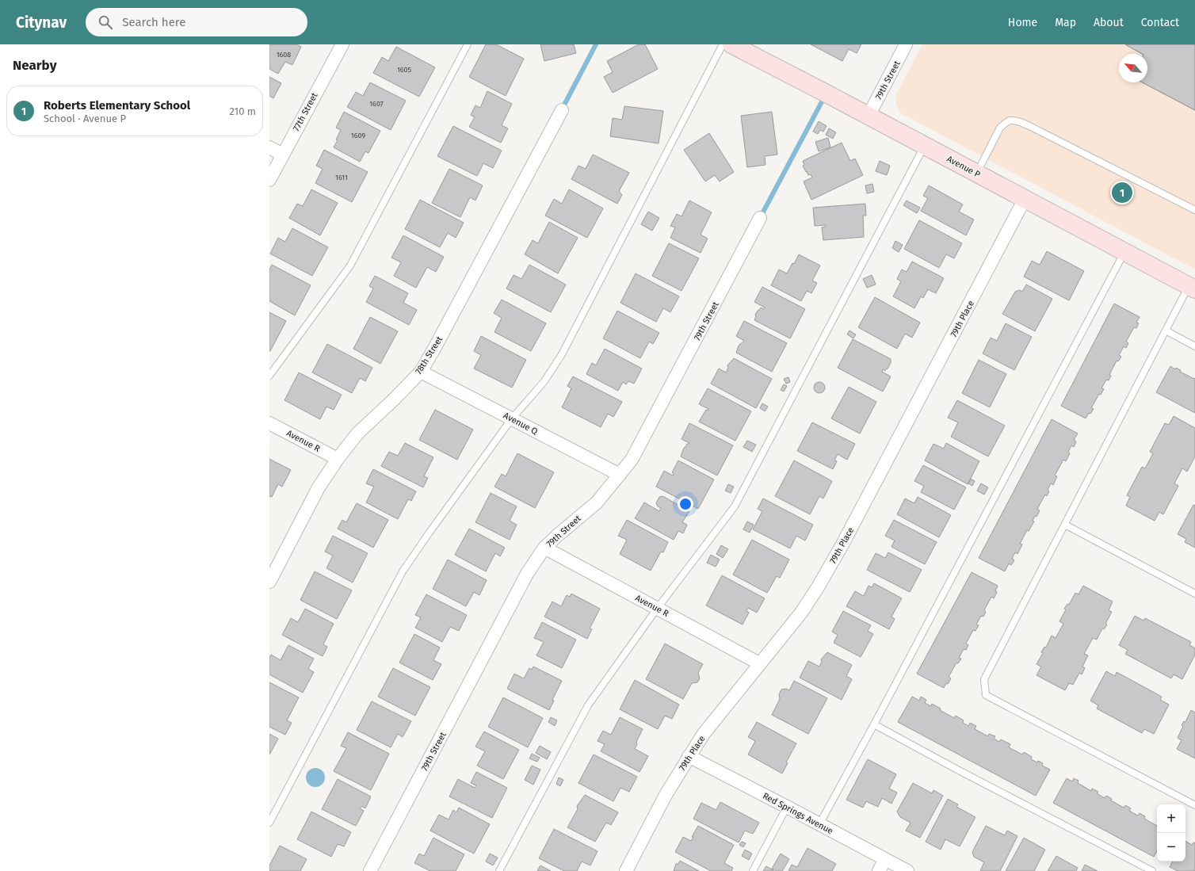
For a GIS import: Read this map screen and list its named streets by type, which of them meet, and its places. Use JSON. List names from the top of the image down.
{
  "streets": {
    "street": [
      "79th Street",
      "77th Street",
      "Avenue P",
      "79th Place",
      "78th Street",
      "Avenue Q",
      "Avenue R",
      "Red Springs Avenue"
    ]
  },
  "crossings": [
    ["79th Street", "Avenue P"],
    ["79th Street", "Avenue Q"],
    ["79th Street", "Avenue R"],
    ["Avenue P", "79th Place"],
    ["79th Place", "Avenue R"],
    ["79th Place", "Red Springs Avenue"],
    ["78th Street", "Avenue Q"],
    ["78th Street", "Avenue R"]
  ],
  "house_numbers": [
    "1608",
    "1605",
    "1607",
    "1609",
    "1611"
  ],
  "north": "top left",
  "page": {
    "header": "Citynav",
    "search": "Search here",
    "nav": [
      "Home",
      "Map",
      "About",
      "Contact"
    ],
    "heading": "Nearby",
    "list": [
      {
        "mark": "1",
        "name": "Roberts Elementary School",
        "note": "School · Avenue P",
        "value": "210 m"
      }
    ],
    "pins": "1",
    "map_buttons": ["+", "−"]
  }
}
